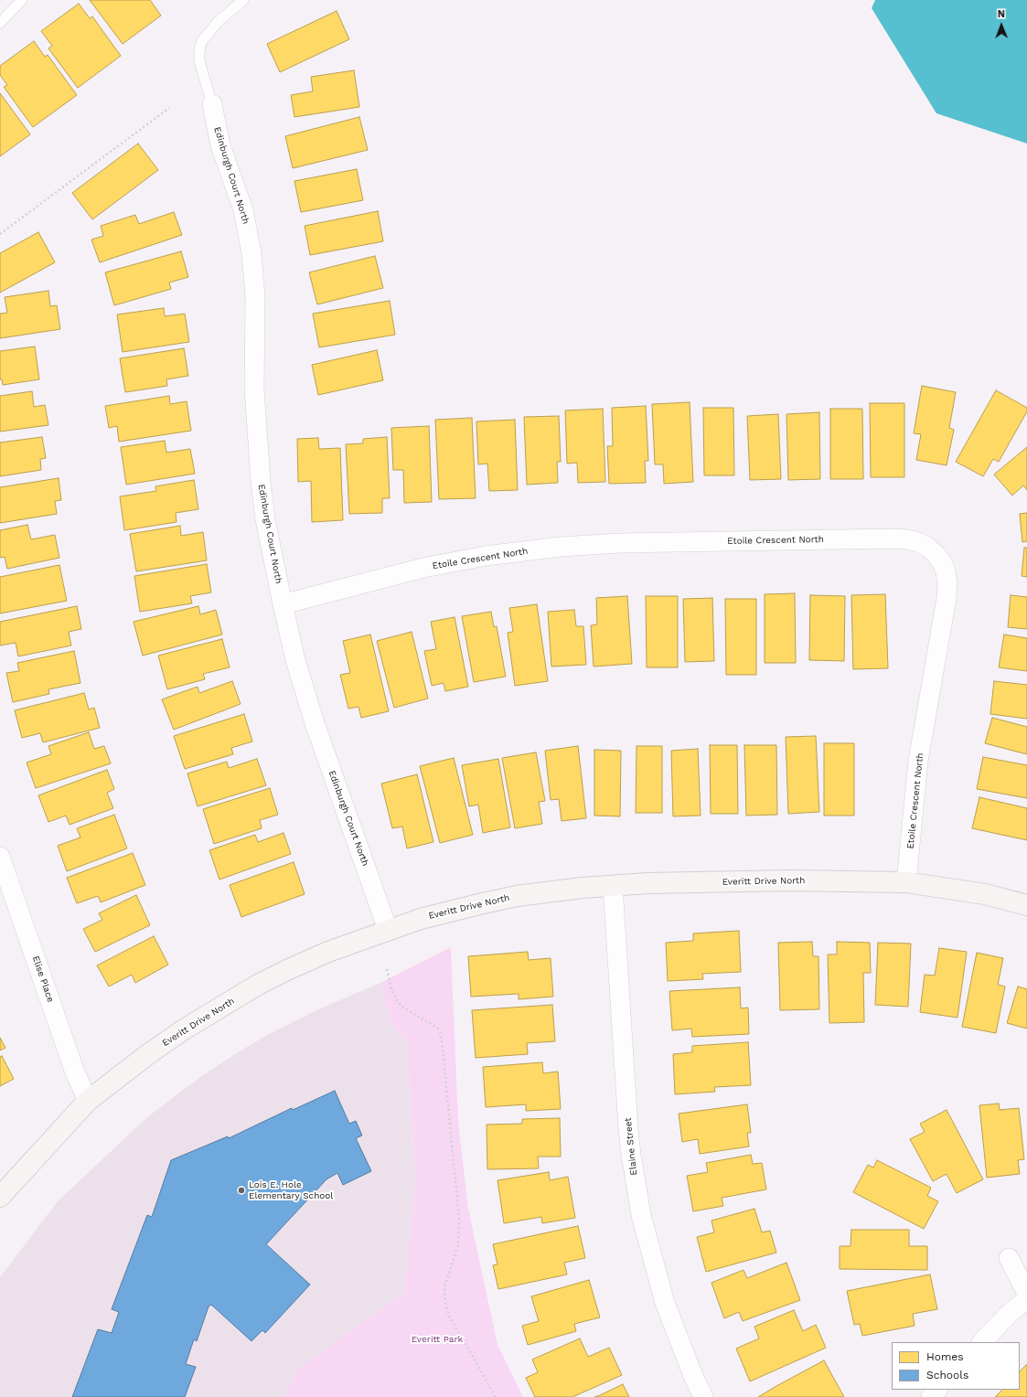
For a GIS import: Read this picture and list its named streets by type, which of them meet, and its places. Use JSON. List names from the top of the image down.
{
  "streets": {
    "street": [
      "Edinburgh Court North",
      "Etoile Crescent North",
      "Everitt Drive North",
      "Elise Place",
      "Elaine Street"
    ]
  },
  "crossings": [
    ["Edinburgh Court North", "Etoile Crescent North"],
    ["Edinburgh Court North", "Everitt Drive North"],
    ["Etoile Crescent North", "Everitt Drive North"],
    ["Everitt Drive North", "Elise Place"],
    ["Everitt Drive North", "Elaine Street"]
  ],
  "parks": ["Everitt Park"],
  "places": ["Lois E. Hole Elementary School"],
  "legend": ["Homes", "Schools"],
  "north": "top"
}
